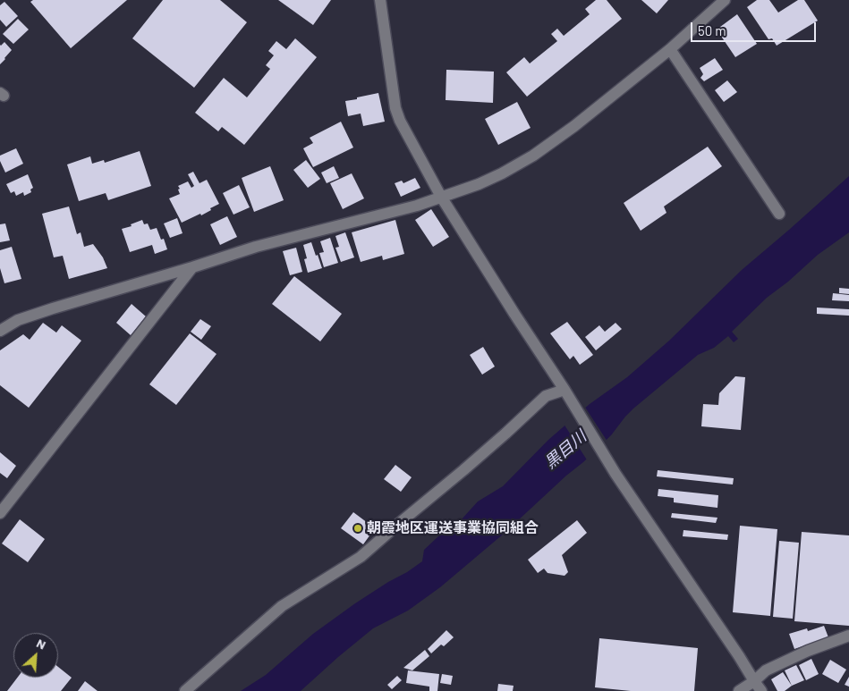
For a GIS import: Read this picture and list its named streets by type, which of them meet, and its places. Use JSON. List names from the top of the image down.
{
  "water": ["黒目川"],
  "places": ["朝霞地区運送事業協同組合"],
  "scale_bar": "50 m",
  "north": "top right"
}
